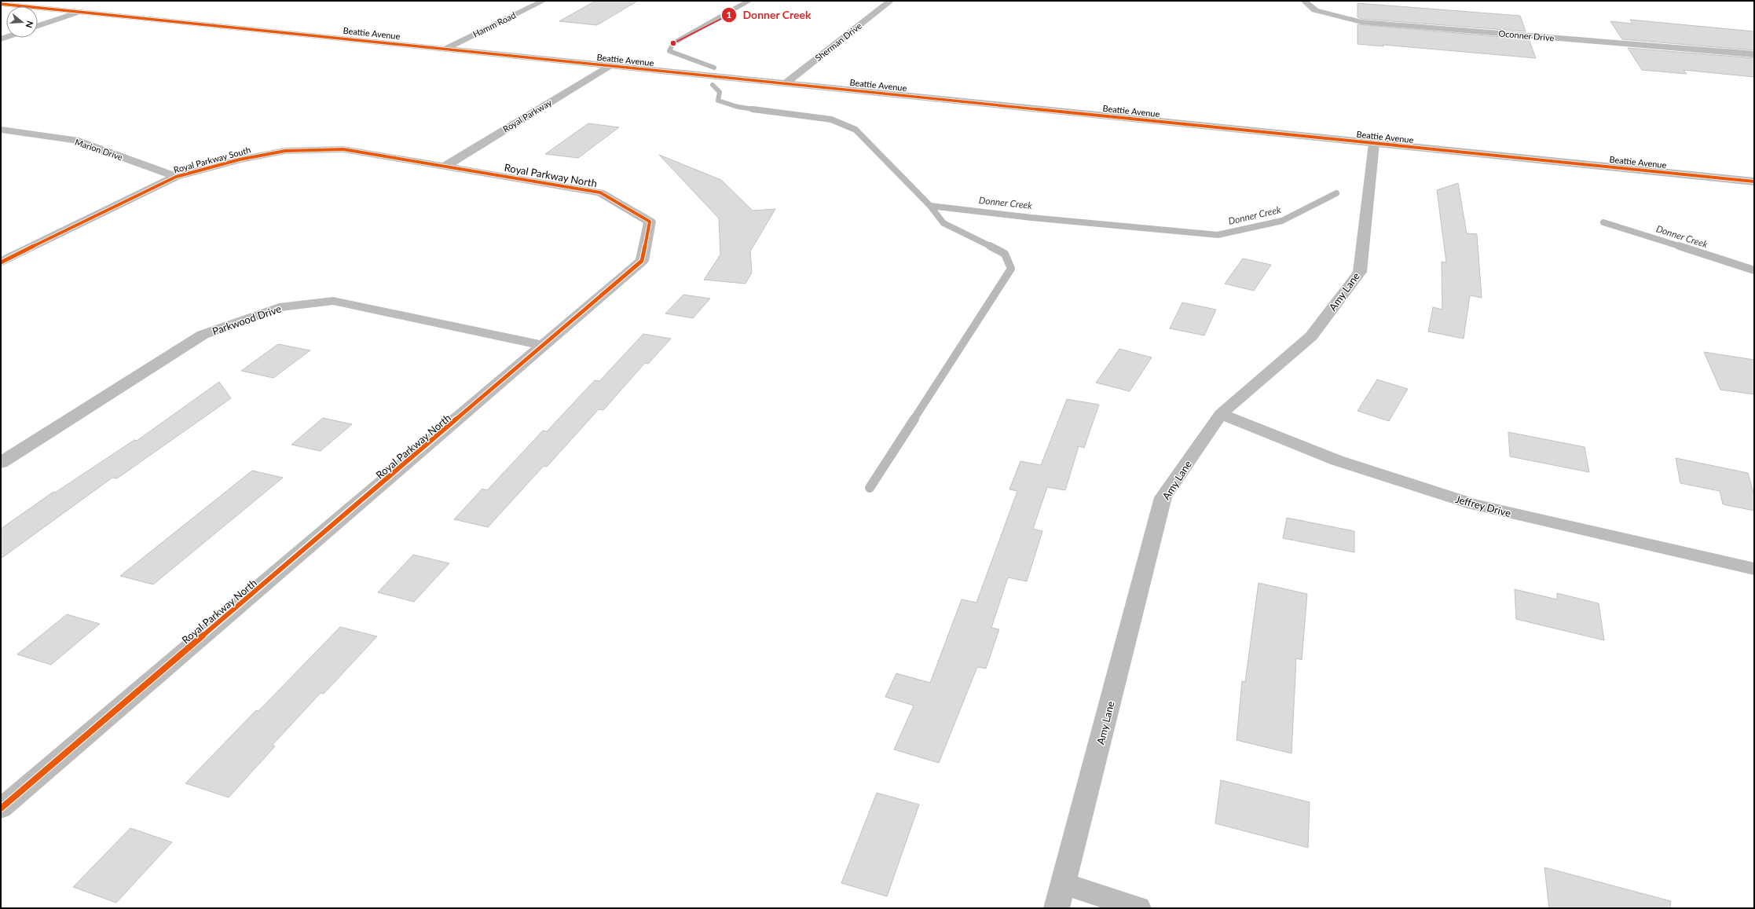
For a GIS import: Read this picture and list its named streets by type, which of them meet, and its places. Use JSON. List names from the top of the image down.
{
  "streets": {
    "street": [
      "Hamm Road",
      "Beattie Avenue",
      "Oconner Drive",
      "Sherman Drive",
      "Royal Parkway",
      "Marion Drive",
      "Royal Parkway South",
      "Royal Parkway North",
      "Amy Lane",
      "Parkwood Drive",
      "Jeffrey Drive"
    ]
  },
  "crossings": [
    ["Hamm Road", "Beattie Avenue"],
    ["Beattie Avenue", "Sherman Drive"],
    ["Beattie Avenue", "Royal Parkway"],
    ["Beattie Avenue", "Amy Lane"],
    ["Royal Parkway", "Royal Parkway South"],
    ["Royal Parkway", "Royal Parkway North"],
    ["Marion Drive", "Royal Parkway South"],
    ["Royal Parkway South", "Royal Parkway North"],
    ["Royal Parkway North", "Parkwood Drive"],
    ["Amy Lane", "Jeffrey Drive"]
  ],
  "water": ["Donner Creek"],
  "places": ["Donner Creek"],
  "north": "right"
}
